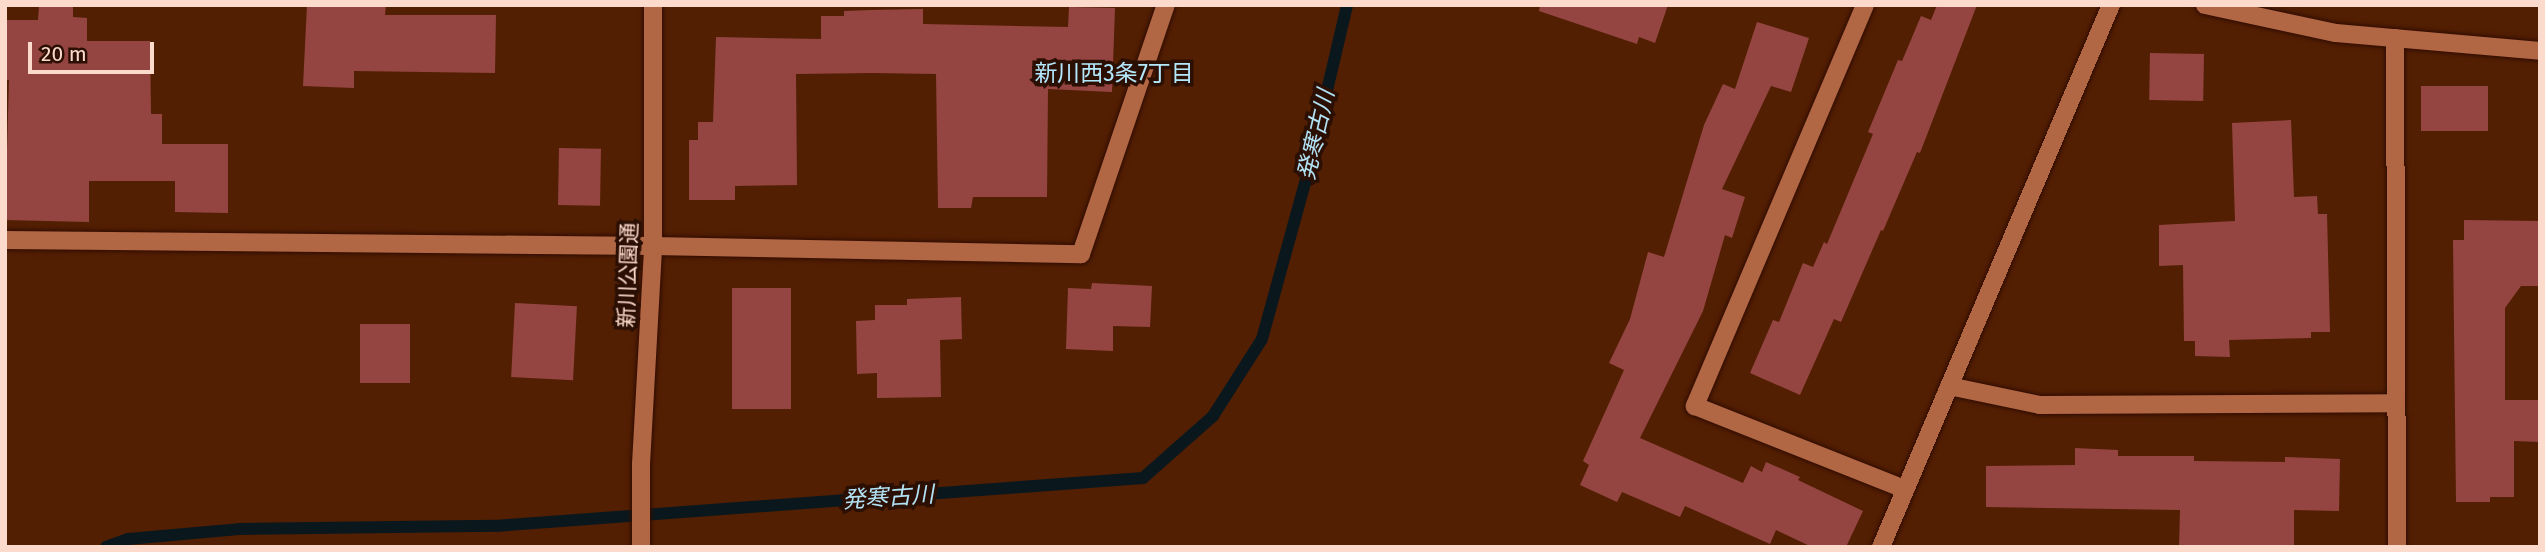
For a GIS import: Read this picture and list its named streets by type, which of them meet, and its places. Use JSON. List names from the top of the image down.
{
  "streets": {
    "street": ["新川公園通"]
  },
  "districts": ["新川西3条7丁目"],
  "water": ["発寒古川"],
  "scale_bar": "20 m"
}
